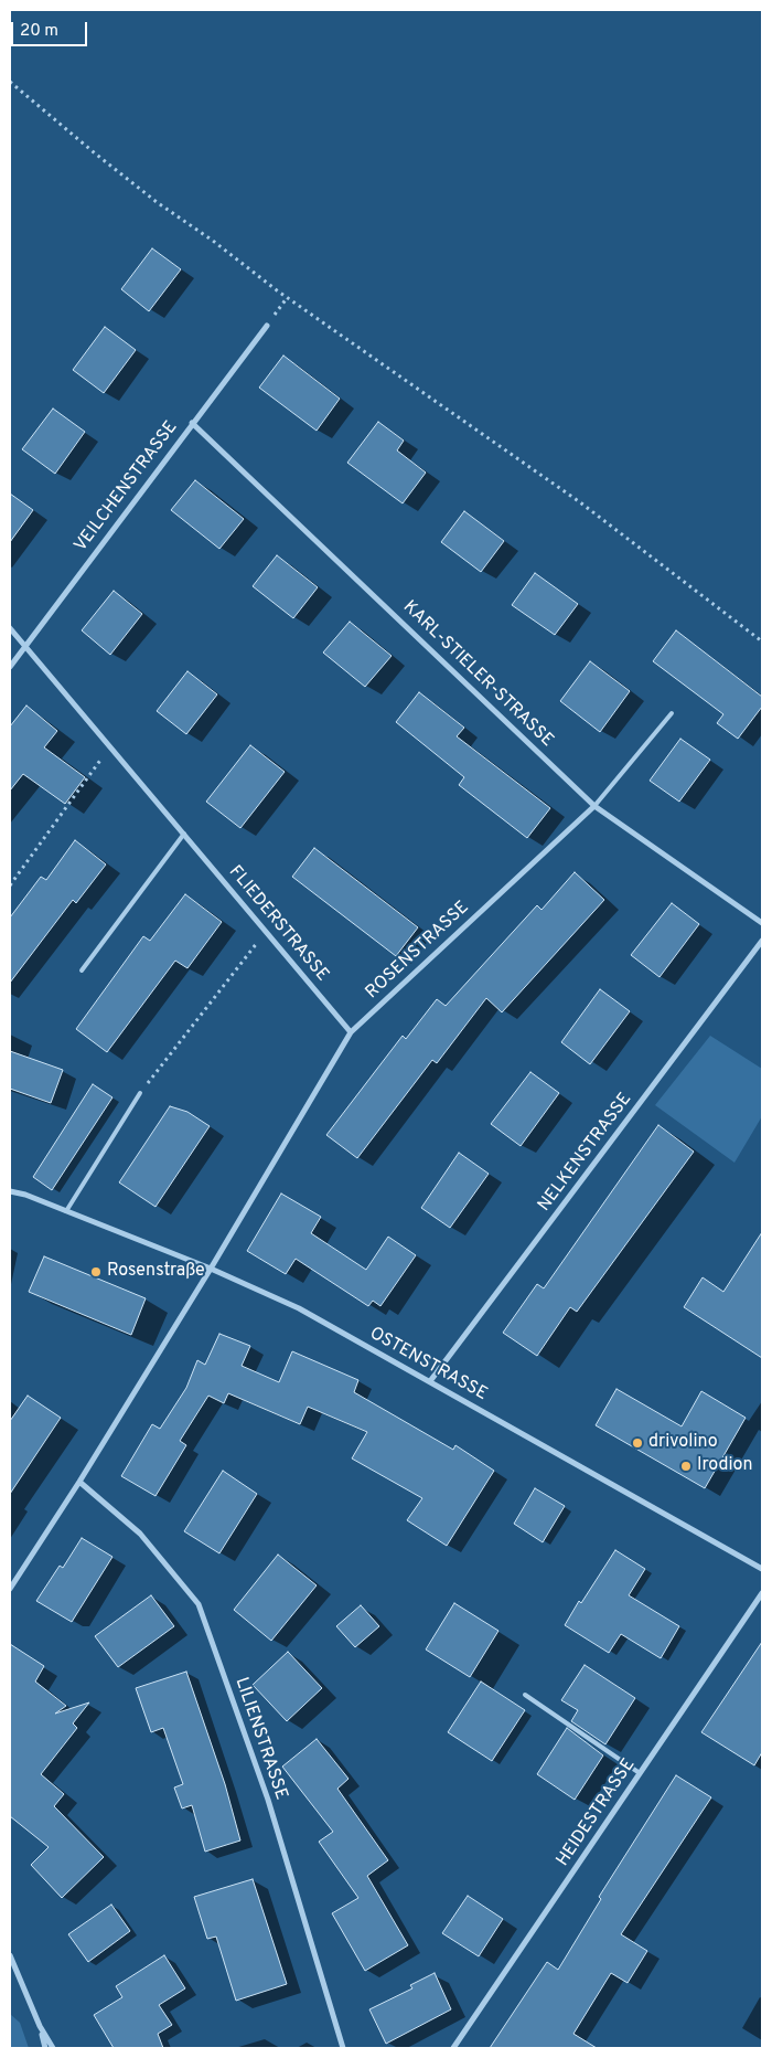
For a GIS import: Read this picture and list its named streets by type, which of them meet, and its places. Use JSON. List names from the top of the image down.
{
  "streets": {
    "street": [
      "VEILCHENSTRASSE",
      "KARL-STIELER-STRASSE",
      "FLIEDERSTRASSE",
      "ROSENSTRASSE",
      "NELKENSTRASSE",
      "OSTENSTRASSE",
      "LILIENSTRASSE",
      "HEIDESTRASSE"
    ]
  },
  "crossings": [
    ["VEILCHENSTRASSE", "KARL-STIELER-STRASSE"],
    ["VEILCHENSTRASSE", "FLIEDERSTRASSE"],
    ["KARL-STIELER-STRASSE", "ROSENSTRASSE"],
    ["FLIEDERSTRASSE", "ROSENSTRASSE"],
    ["ROSENSTRASSE", "OSTENSTRASSE"],
    ["ROSENSTRASSE", "LILIENSTRASSE"],
    ["NELKENSTRASSE", "OSTENSTRASSE"]
  ],
  "places": ["Rosenstraße", "drivolino", "Irodion"],
  "scale_bar": "20 m"
}
